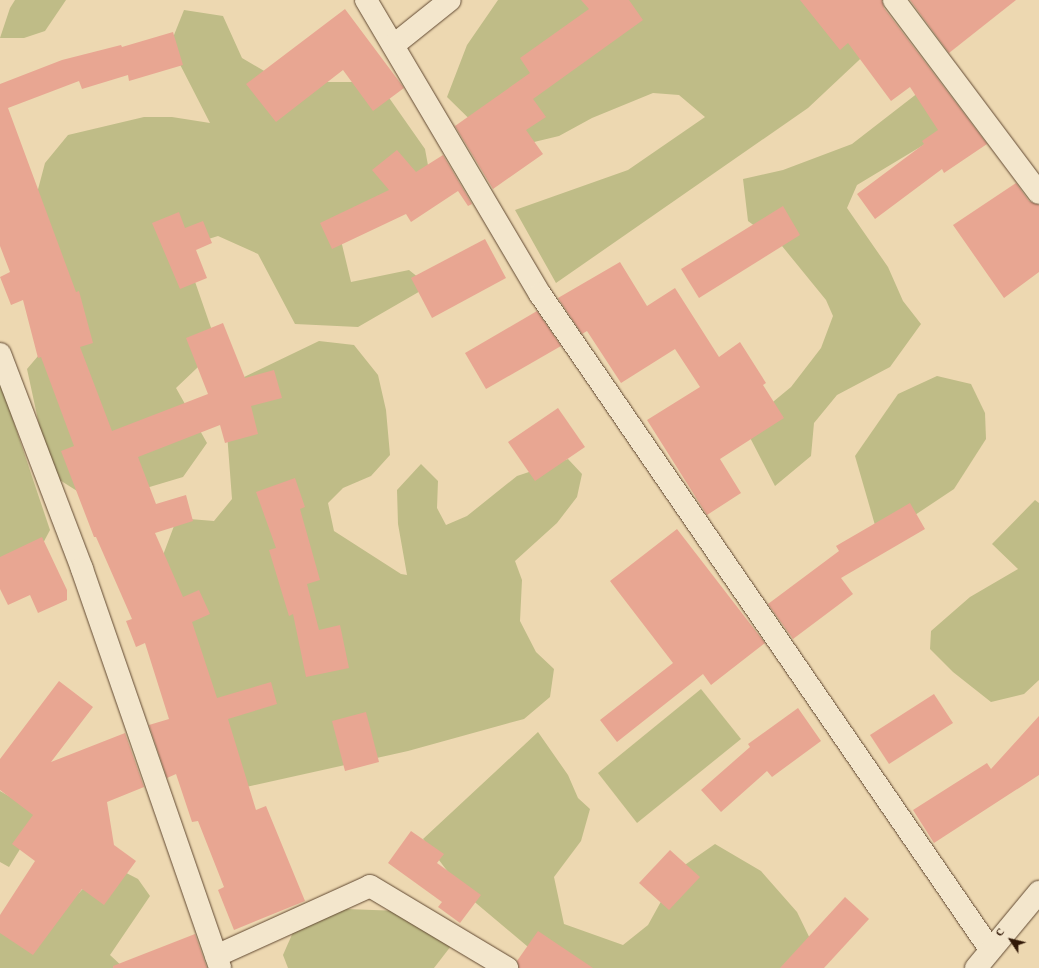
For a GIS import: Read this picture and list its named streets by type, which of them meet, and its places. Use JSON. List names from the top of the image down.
{
  "north": "top left"
}
